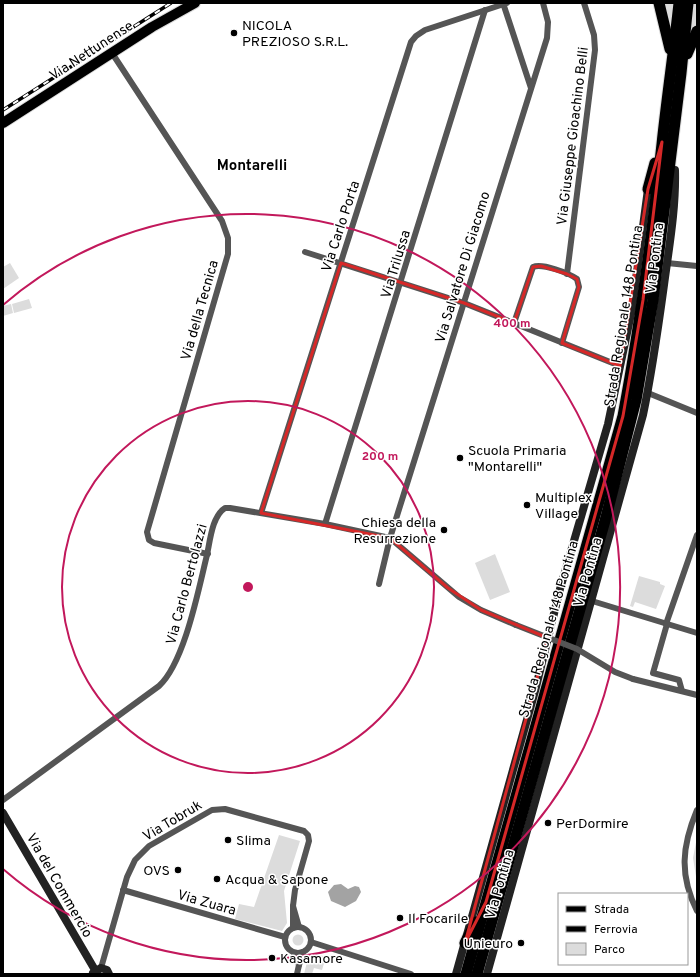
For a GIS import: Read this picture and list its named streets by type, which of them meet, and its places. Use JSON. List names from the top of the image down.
{
  "streets": {
    "highway": ["Strada Regionale 148 Pontina"],
    "main road": ["Via Nettunense"],
    "street": [
      "Via Giuseppe Gioachino Belli",
      "Via Carlo Porta",
      "Via Pontina",
      "Via Trilussa",
      "Via Salvatore Di Giacomo",
      "Via della Tecnica",
      "Via Carlo Bertolazzi",
      "Via Tobruk",
      "Via del Commercio",
      "Via Zuara"
    ]
  },
  "crossings": [
    ["Via Nettunense", "Via della Tecnica"],
    ["Via Carlo Porta", "Via Trilussa"],
    ["Via Carlo Porta", "Via Carlo Bertolazzi"],
    ["Via Pontina", "Strada Regionale 148 Pontina"],
    ["Via Trilussa", "Via Carlo Bertolazzi"],
    ["Via Salvatore Di Giacomo", "Via Carlo Bertolazzi"],
    ["Via della Tecnica", "Via Carlo Bertolazzi"],
    ["Via Tobruk", "Via del Commercio"],
    ["Via Tobruk", "Via Zuara"]
  ],
  "districts": ["Montarelli"],
  "places": [
    "NICOLA PREZIOSO S.R.L.",
    "Scuola Primaria \"Montarelli\"",
    "Multiplex Village",
    "Chiesa della Resurrezione",
    "PerDormire",
    "Slima",
    "OVS",
    "Acqua & Sapone",
    "Il Focarile",
    "Unieuro",
    "Kasamore"
  ],
  "legend": ["Strada", "Ferrovia", "Parco"],
  "rings": ["400 m", "200 m"]
}
